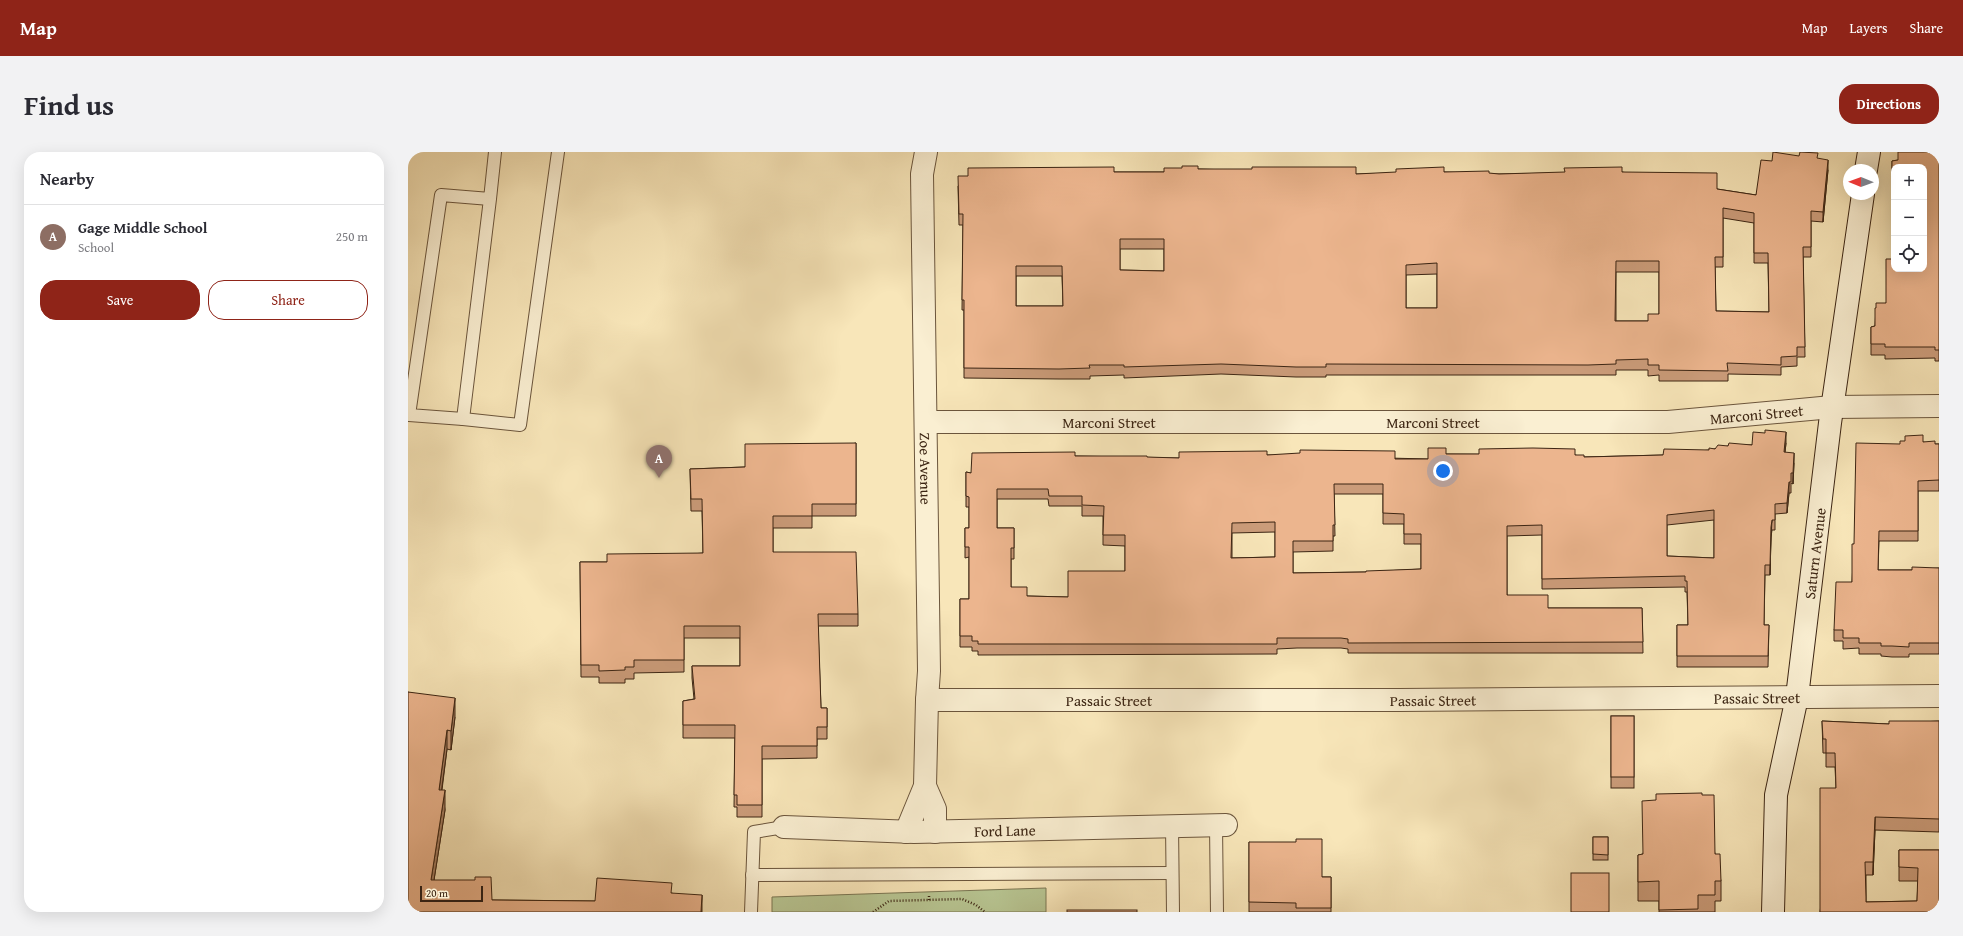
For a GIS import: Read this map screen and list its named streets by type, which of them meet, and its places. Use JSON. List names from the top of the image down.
{
  "streets": {
    "street": [
      "Marconi Street",
      "Zoe Avenue",
      "Saturn Avenue",
      "Passaic Street",
      "Ford Lane"
    ]
  },
  "crossings": [
    ["Marconi Street", "Zoe Avenue"],
    ["Marconi Street", "Saturn Avenue"],
    ["Zoe Avenue", "Passaic Street"],
    ["Zoe Avenue", "Ford Lane"],
    ["Saturn Avenue", "Passaic Street"]
  ],
  "scale_bar": "20 m",
  "north": "left",
  "page": {
    "header": "Map",
    "nav": ["Map", "Layers", "Share"],
    "title": "Find us",
    "buttons": [
      "Directions",
      ["Save", "Share"]
    ],
    "heading": "Nearby",
    "map_buttons": ["+", "−"],
    "list": [
      {
        "mark": "A",
        "name": "Gage Middle School",
        "note": "School",
        "value": "250 m"
      }
    ],
    "pins": "A",
    "scale": "20 m"
  }
}
